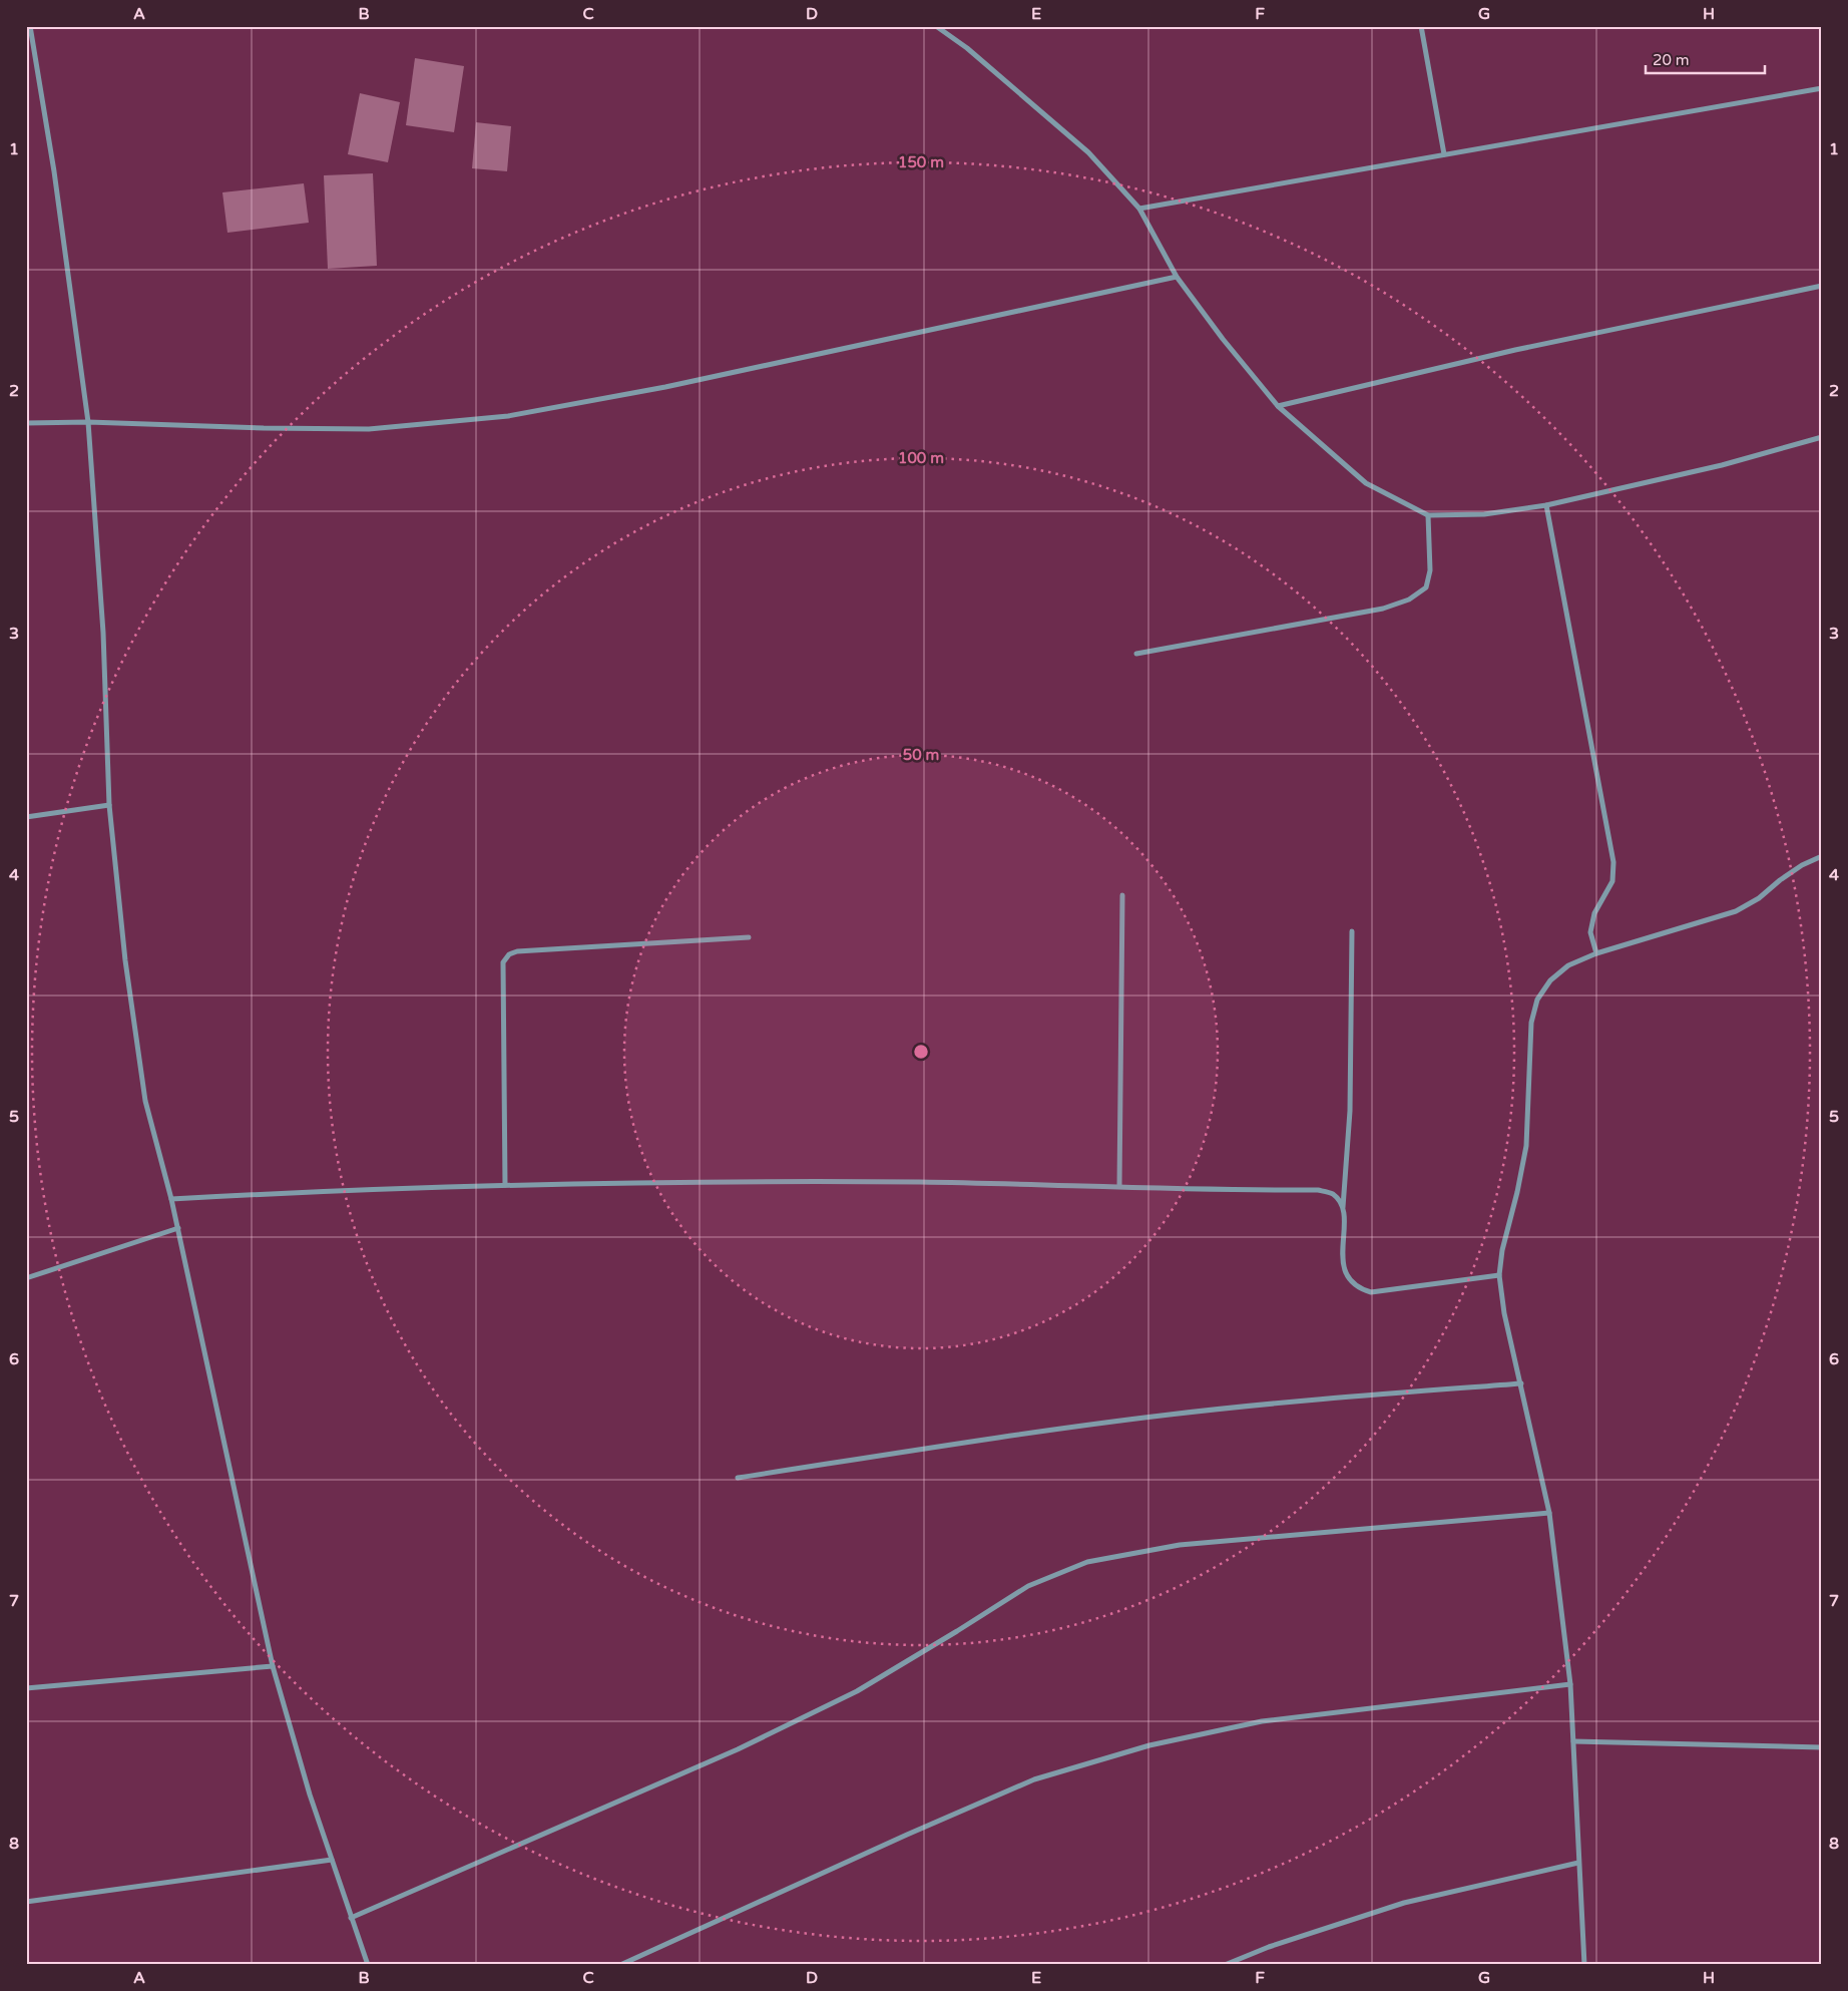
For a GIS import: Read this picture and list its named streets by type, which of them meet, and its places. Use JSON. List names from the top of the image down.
{
  "scale_bar": "20 m",
  "grid": {
    "columns": [
      "A",
      "B",
      "C",
      "D",
      "E",
      "F",
      "G",
      "H"
    ],
    "rows": [
      "1",
      "2",
      "3",
      "4",
      "5",
      "6",
      "7",
      "8"
    ]
  },
  "rings": ["150 m", "100 m", "50 m"]
}
